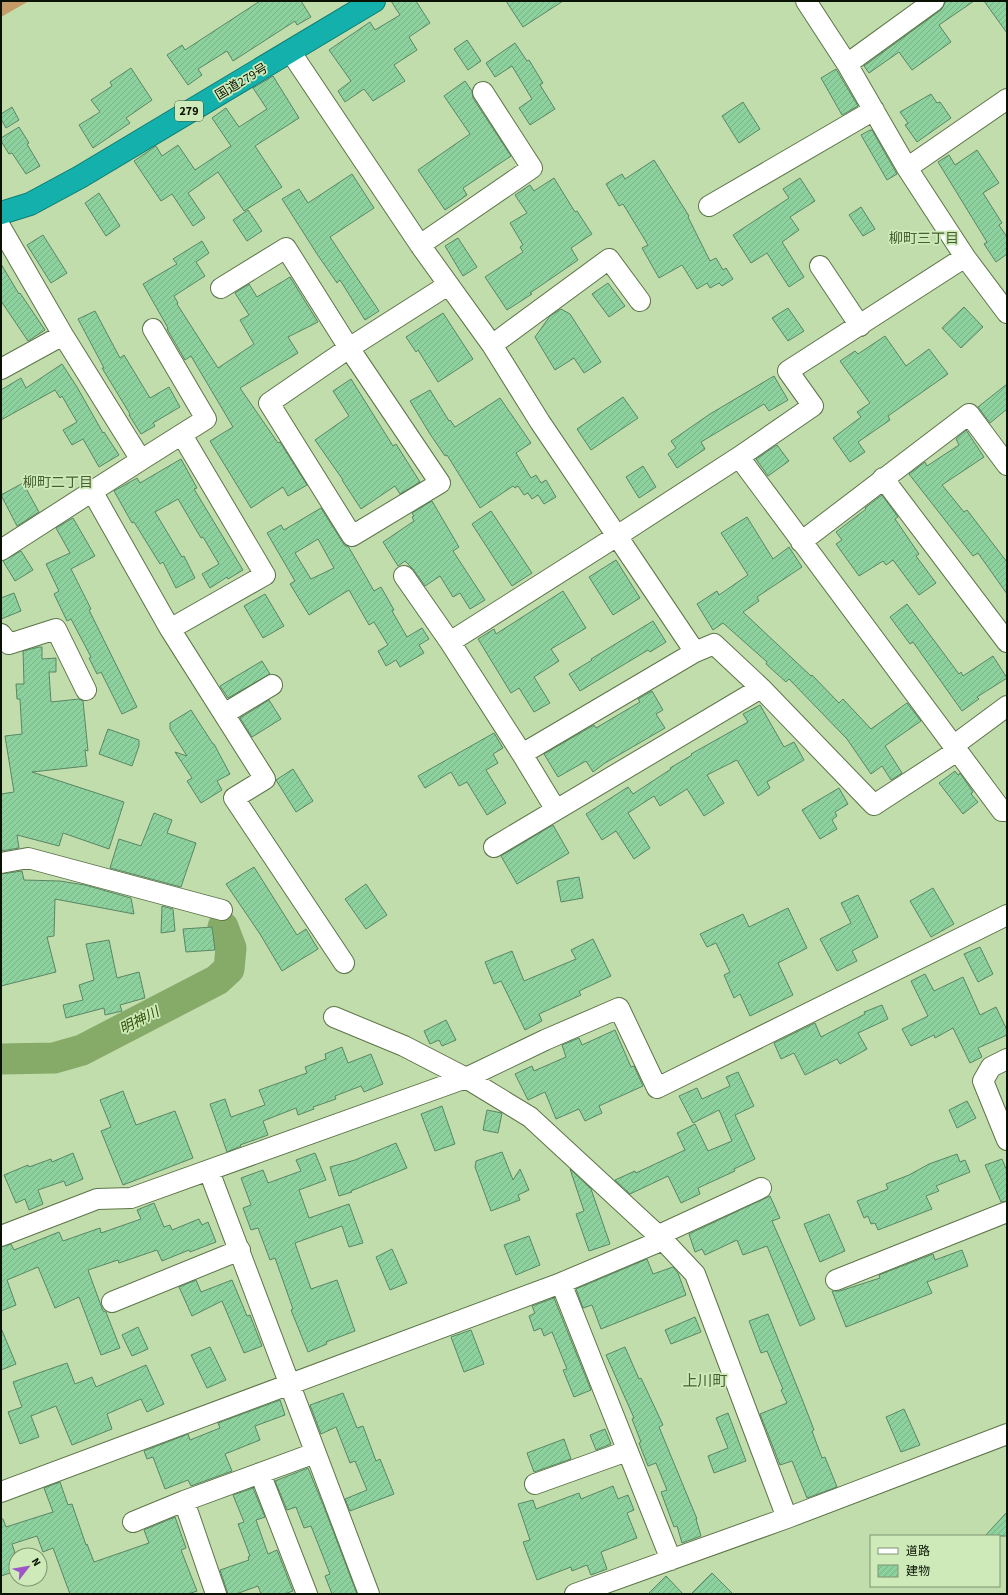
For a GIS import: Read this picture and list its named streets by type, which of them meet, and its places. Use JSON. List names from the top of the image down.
{
  "streets": {
    "highway": ["国道279号", "279"]
  },
  "districts": ["柳町三丁目", "柳町二丁目", "上川町"],
  "water": ["明神川"],
  "legend": ["道路", "建物"],
  "north": "top right"
}
